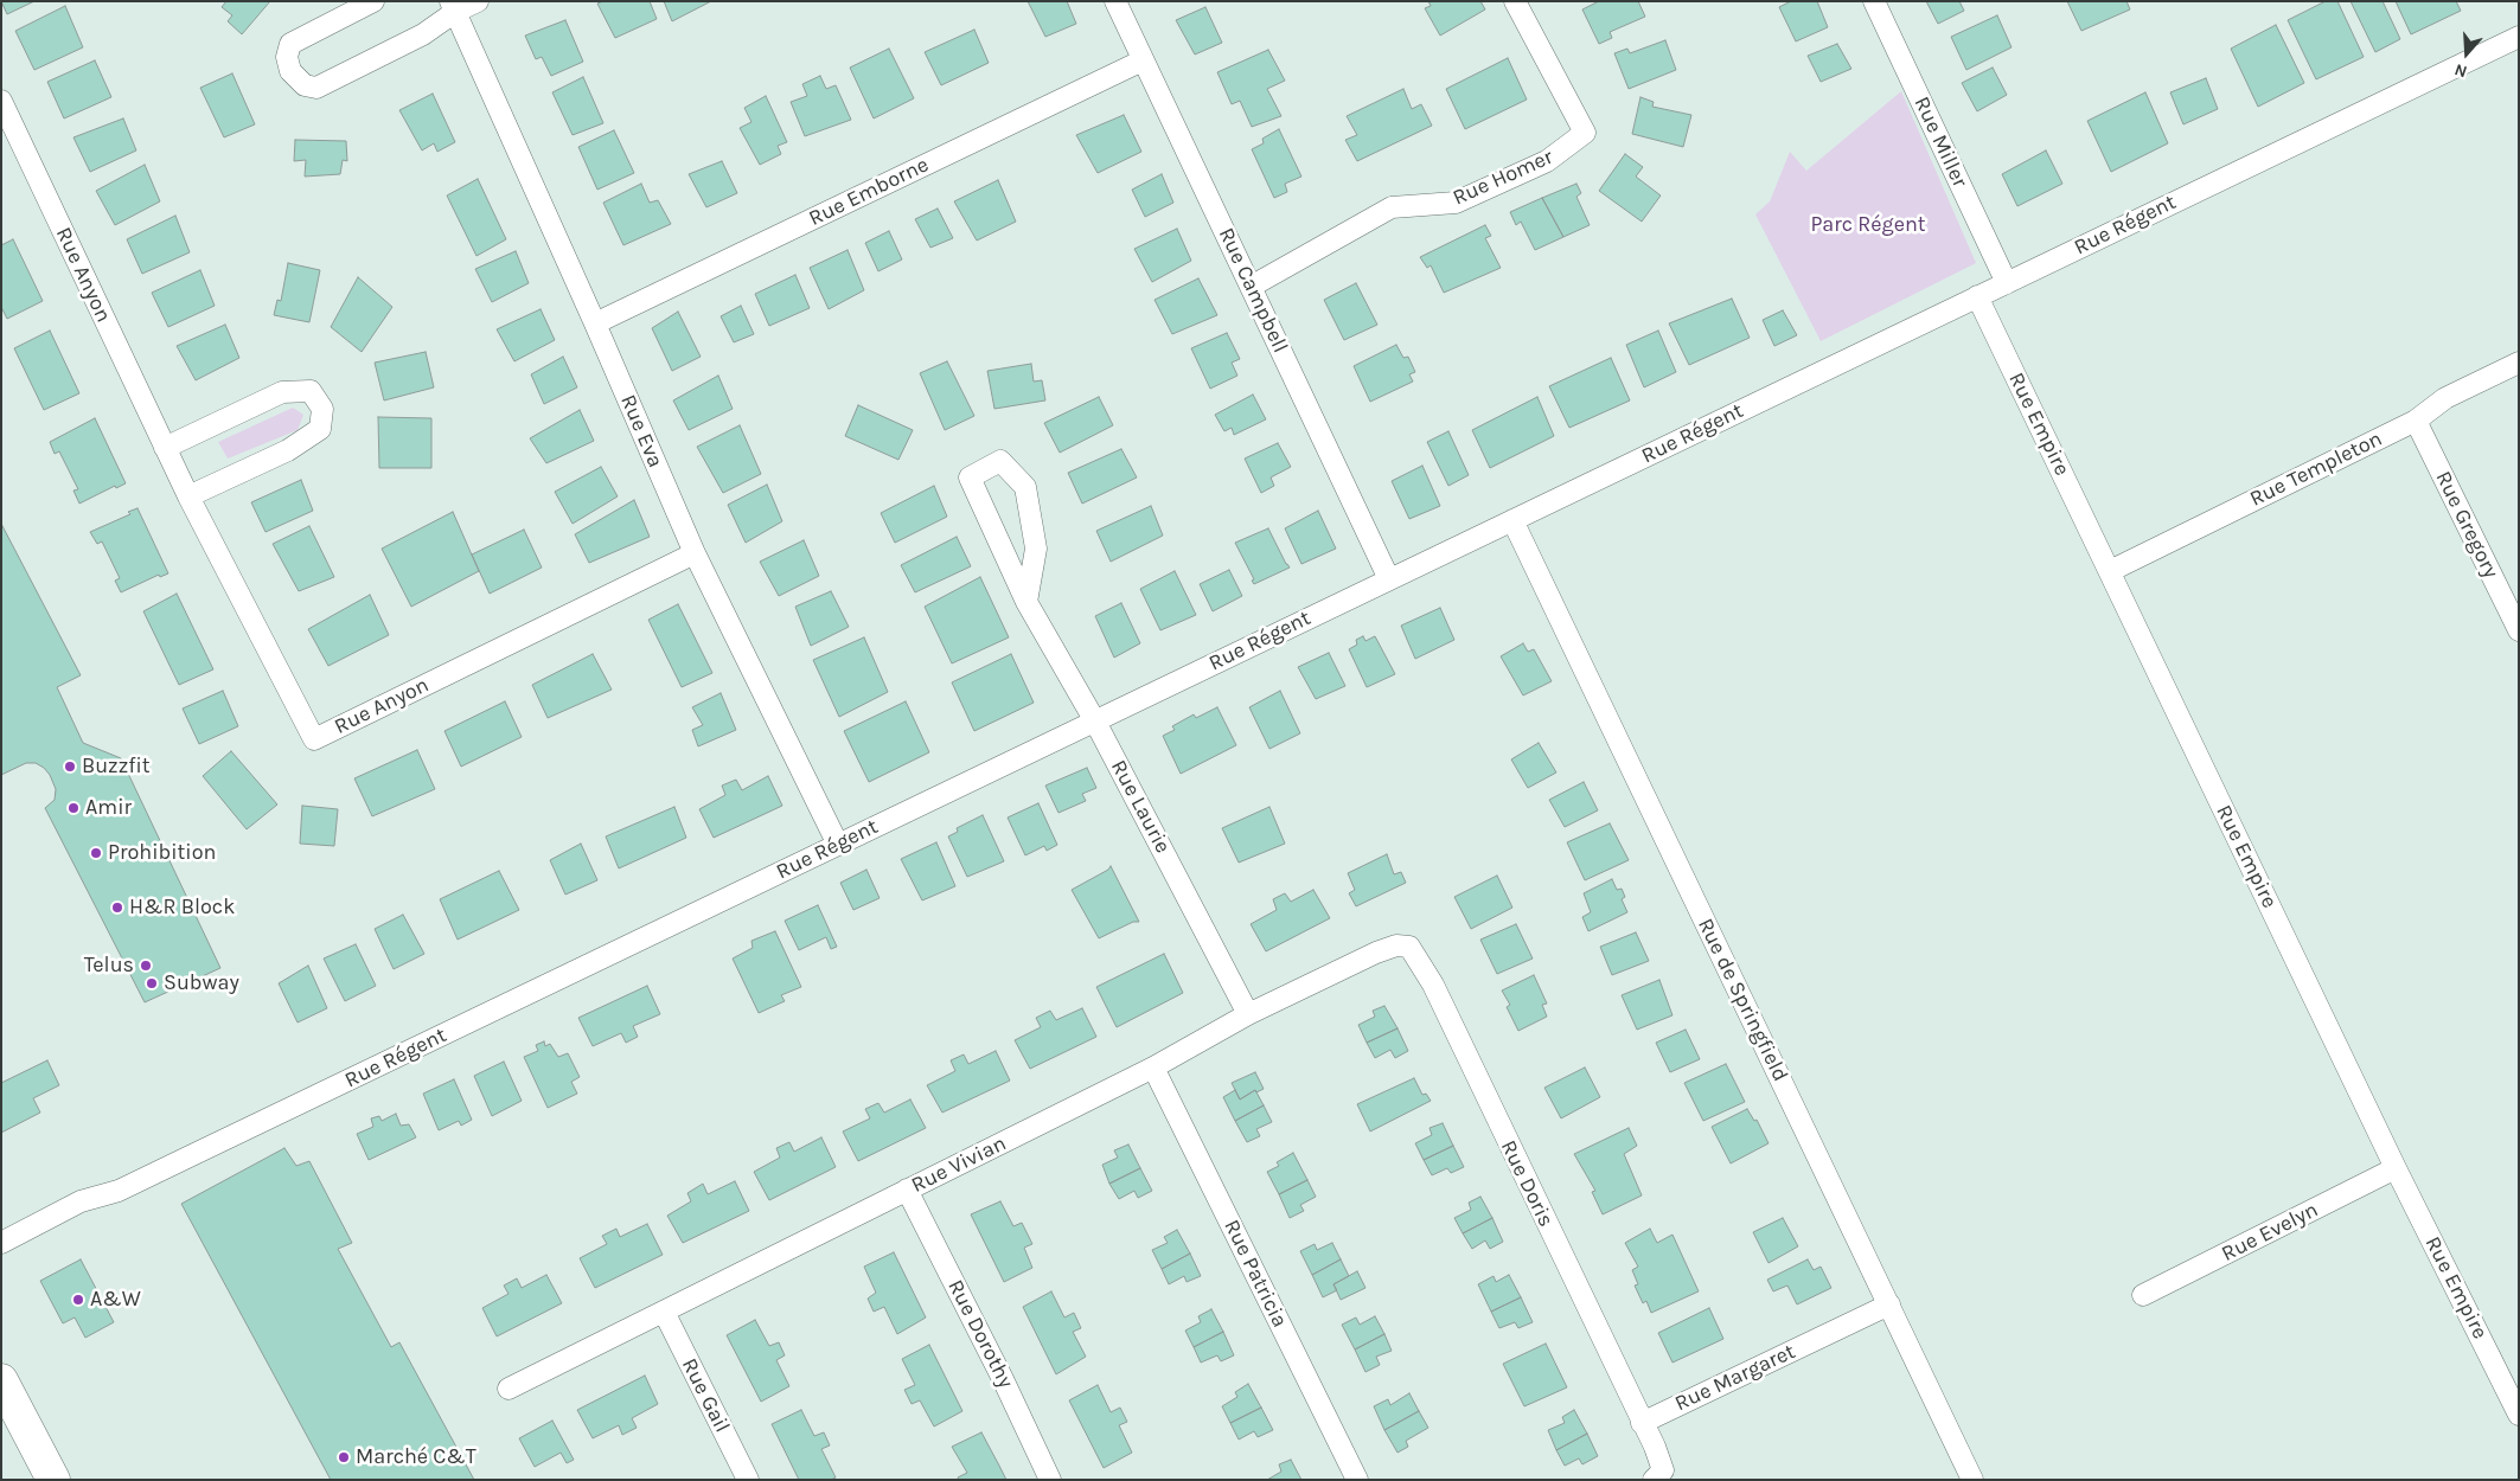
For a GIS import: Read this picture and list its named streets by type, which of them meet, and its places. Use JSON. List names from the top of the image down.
{
  "streets": {
    "street": [
      "Rue Miller",
      "Rue Homer",
      "Rue Emborne",
      "Rue Régent",
      "Rue Anyon",
      "Rue Campbell",
      "Rue Empire",
      "Rue Eva",
      "Rue Templeton",
      "Rue Gregory",
      "Rue Laurie",
      "Rue de Springfield",
      "Rue Vivian",
      "Rue Doris",
      "Rue Evelyn",
      "Rue Patricia",
      "Rue Dorothy",
      "Rue Margaret",
      "Rue Gail"
    ]
  },
  "crossings": [
    ["Rue Miller", "Rue Régent"],
    ["Rue Homer", "Rue Campbell"],
    ["Rue Emborne", "Rue Campbell"],
    ["Rue Emborne", "Rue Eva"],
    ["Rue Régent", "Rue Campbell"],
    ["Rue Régent", "Rue Empire"],
    ["Rue Régent", "Rue Eva"],
    ["Rue Régent", "Rue Laurie"],
    ["Rue Régent", "Rue de Springfield"],
    ["Rue Anyon", "Rue Eva"],
    ["Rue Empire", "Rue Templeton"],
    ["Rue Empire", "Rue Evelyn"],
    ["Rue Templeton", "Rue Gregory"],
    ["Rue Laurie", "Rue Vivian"],
    ["Rue de Springfield", "Rue Margaret"],
    ["Rue Vivian", "Rue Doris"],
    ["Rue Vivian", "Rue Patricia"],
    ["Rue Vivian", "Rue Dorothy"],
    ["Rue Vivian", "Rue Gail"],
    ["Rue Doris", "Rue Margaret"]
  ],
  "parks": ["Parc Régent"],
  "places": [
    "Buzzfit",
    "Amir",
    "Prohibition",
    "H&R Block",
    "Telus",
    "Subway",
    "A&W",
    "Marché C&T"
  ],
  "north": "bottom"
}
